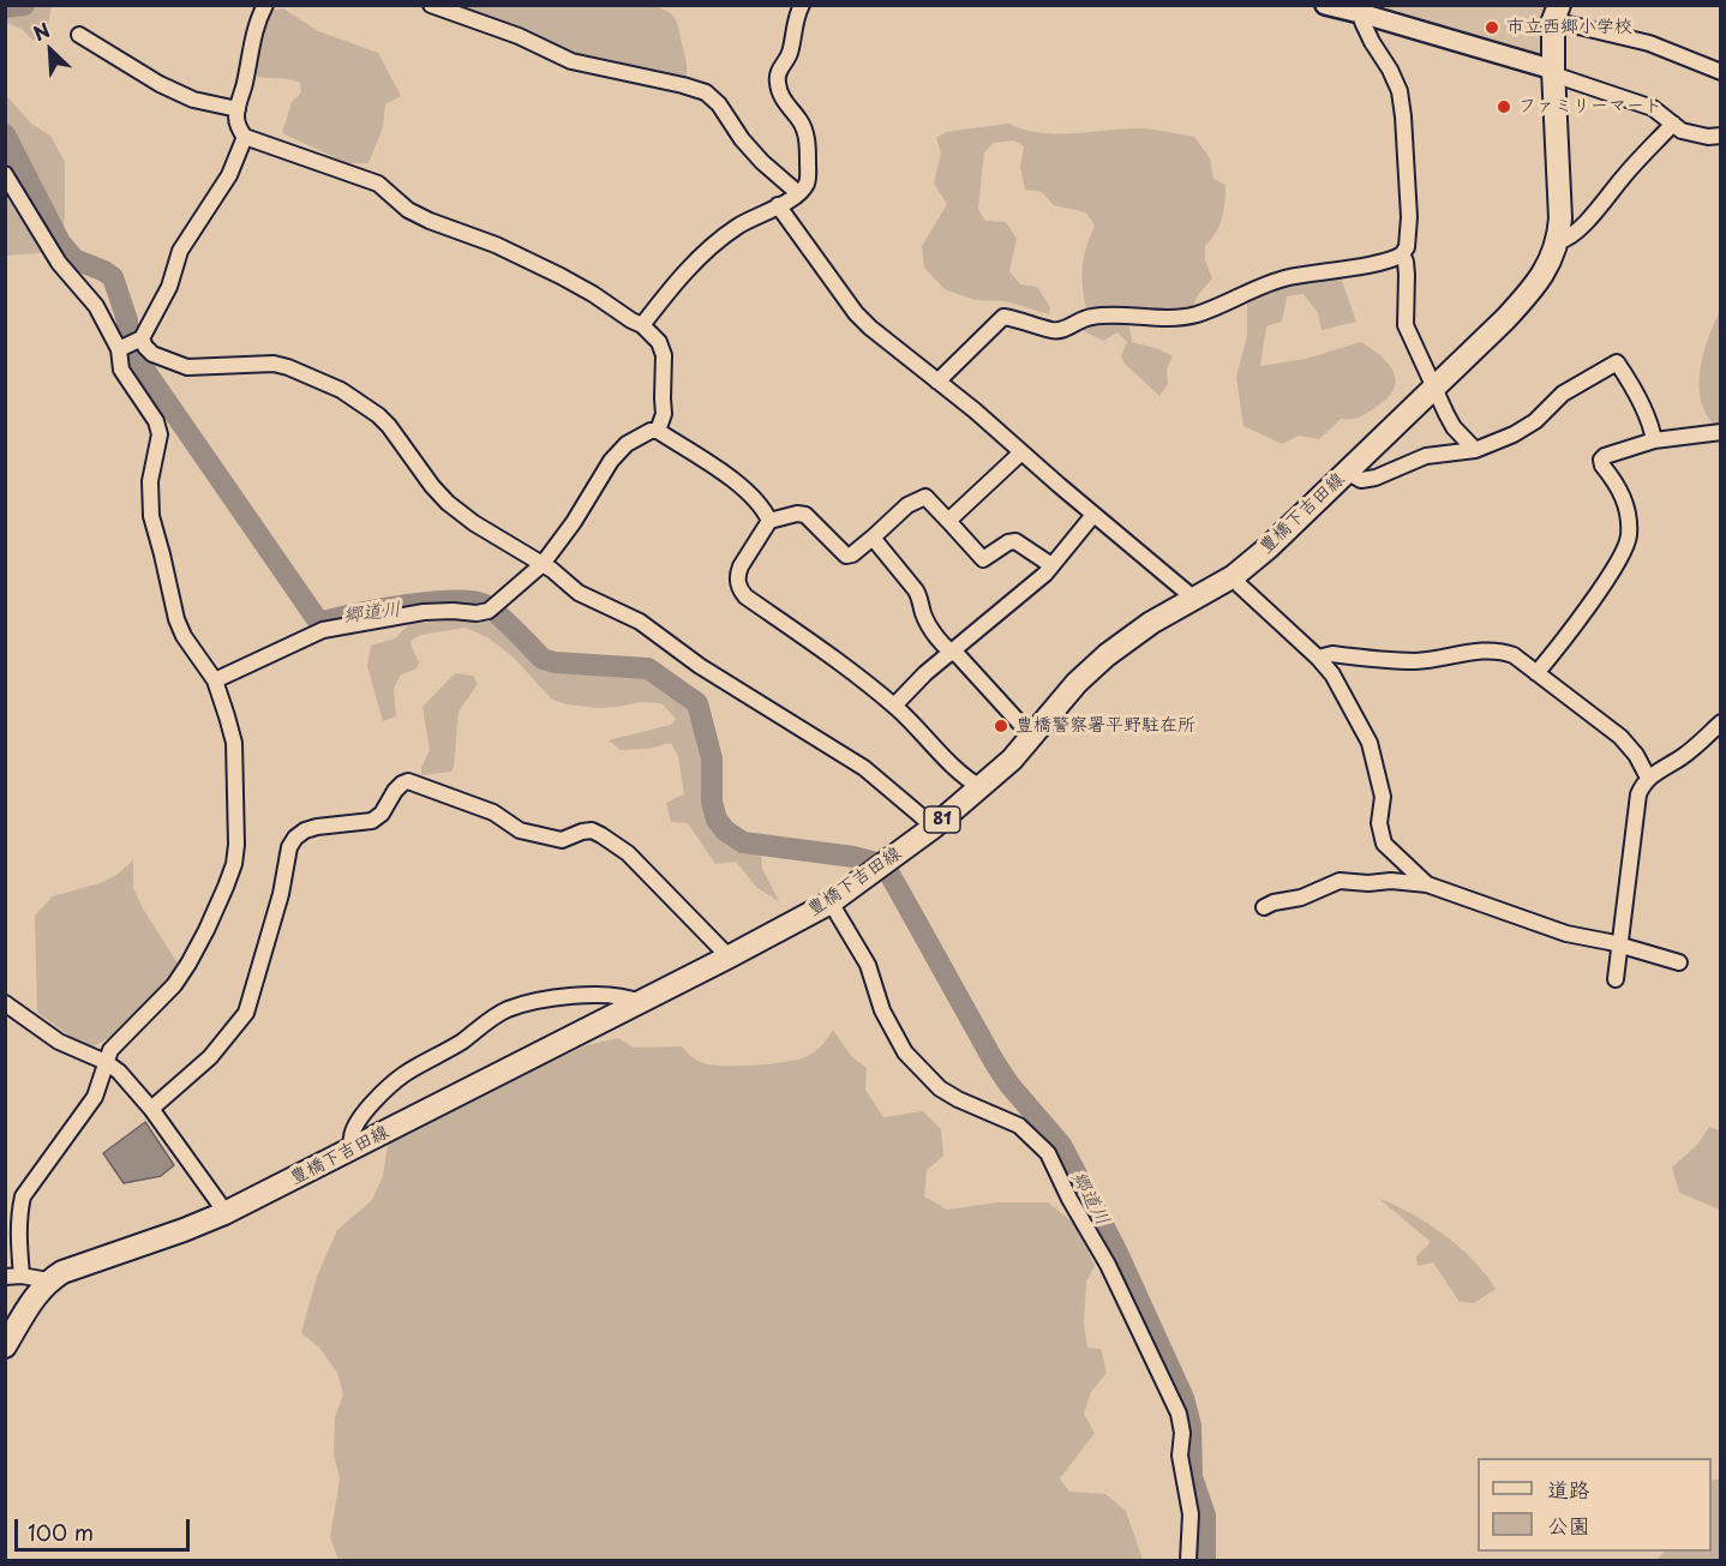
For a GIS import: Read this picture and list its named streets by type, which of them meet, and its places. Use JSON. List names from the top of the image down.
{
  "streets": {
    "main road": ["豊橋下吉田線", "81"]
  },
  "water": ["郷道川"],
  "places": ["市立西郷小学校", "ファミリーマート", "豊橋警察署平野駐在所"],
  "legend": ["道路", "公園"],
  "scale_bar": "100 m",
  "north": "top left"
}
